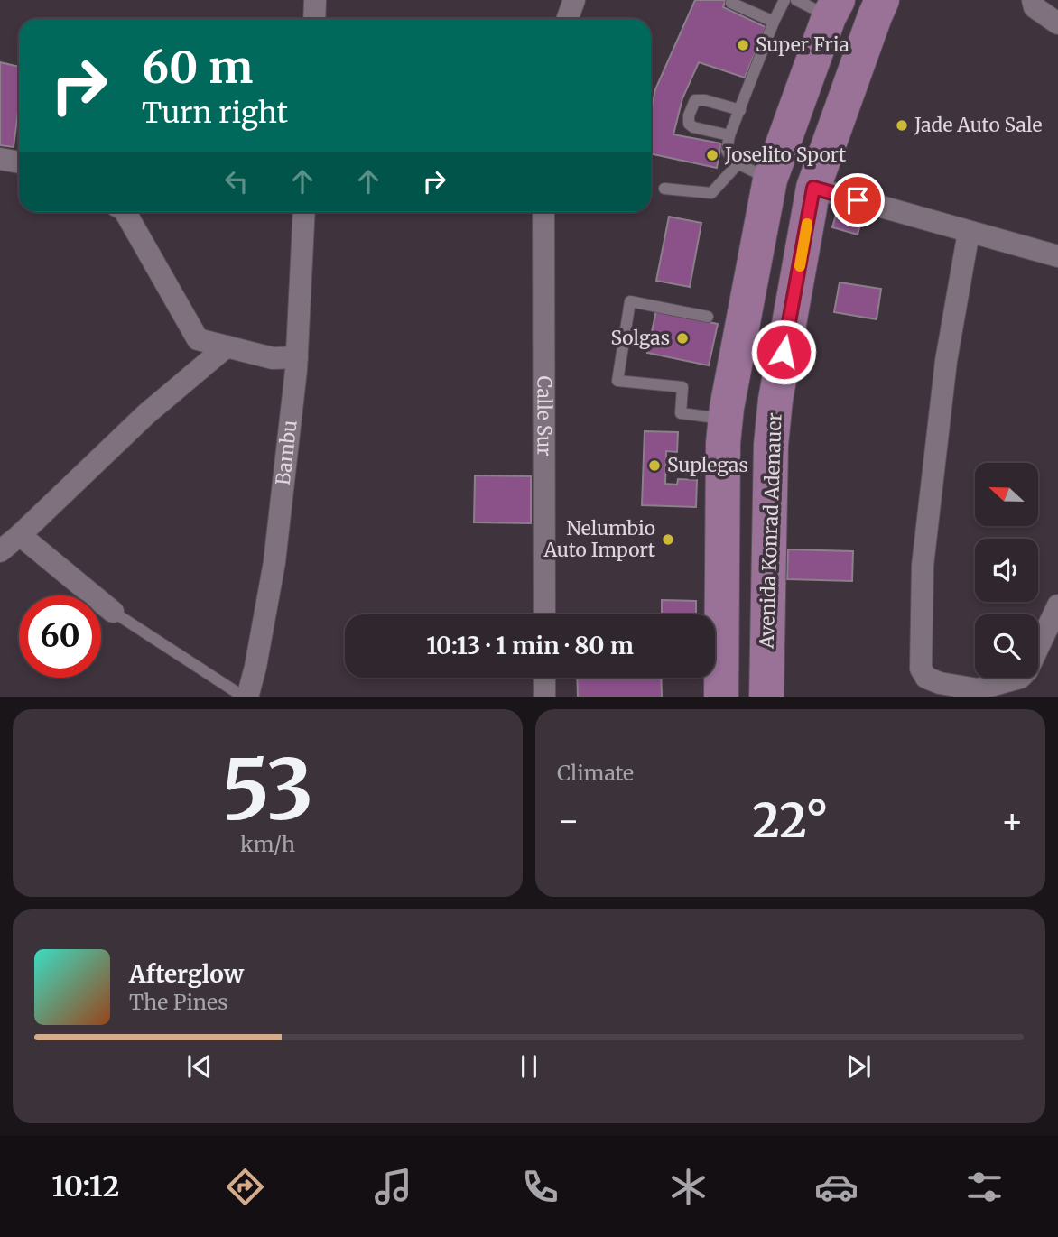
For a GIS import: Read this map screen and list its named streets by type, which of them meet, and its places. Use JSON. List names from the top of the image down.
{
  "streets": {
    "main road": ["Avenida Konrad Adenauer"],
    "street": ["Calle Sur", "Bambu"]
  },
  "places": [
    "Super Fria",
    "Jade Auto Sale",
    "Joselito Sport",
    "Solgas",
    "Suplegas",
    "Nelumbio Auto Import"
  ],
  "north": "left",
  "page": {
    "turn": ["60 m", "Turn right"],
    "limit": "60",
    "trip": "10:13 · 1 min · 80 m",
    "tile": [
      ["53", "km/h"],
      "Climate"
    ],
    "heat": ["−", "22°", "+"],
    "song": ["Afterglow", "The Pines"],
    "tabs": "10:12"
  }
}
